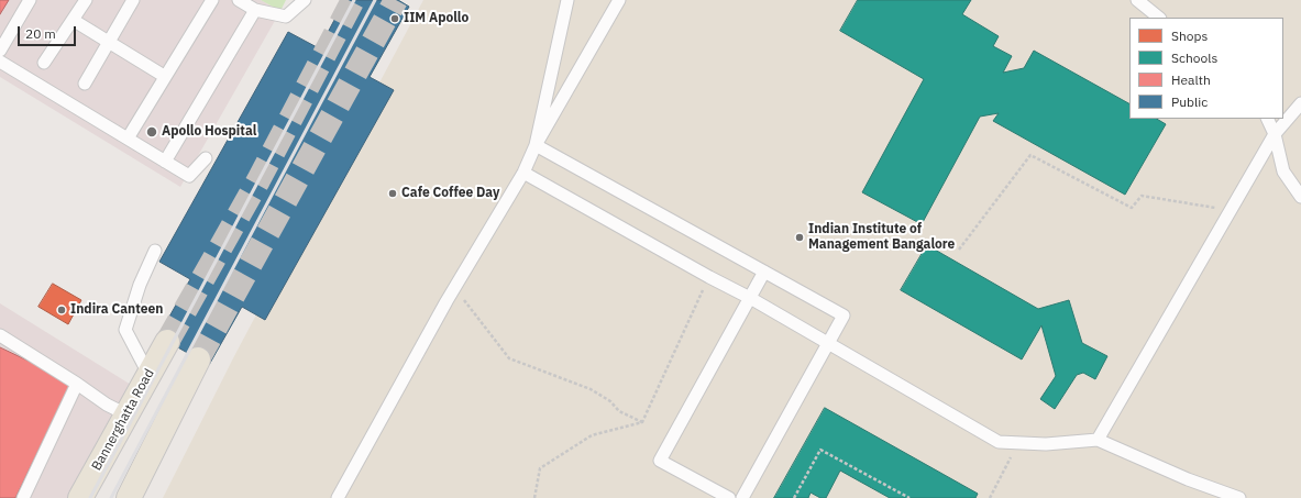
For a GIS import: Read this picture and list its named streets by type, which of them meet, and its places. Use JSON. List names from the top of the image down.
{
  "streets": {
    "main road": ["Bannerghatta Road"]
  },
  "places": [
    "IIM Apollo",
    "Apollo Hospital",
    "Cafe Coffee Day",
    "Indian Institute of Management Bangalore",
    "Indira Canteen"
  ],
  "legend": [
    "Shops",
    "Schools",
    "Health",
    "Public"
  ],
  "scale_bar": "20 m"
}
